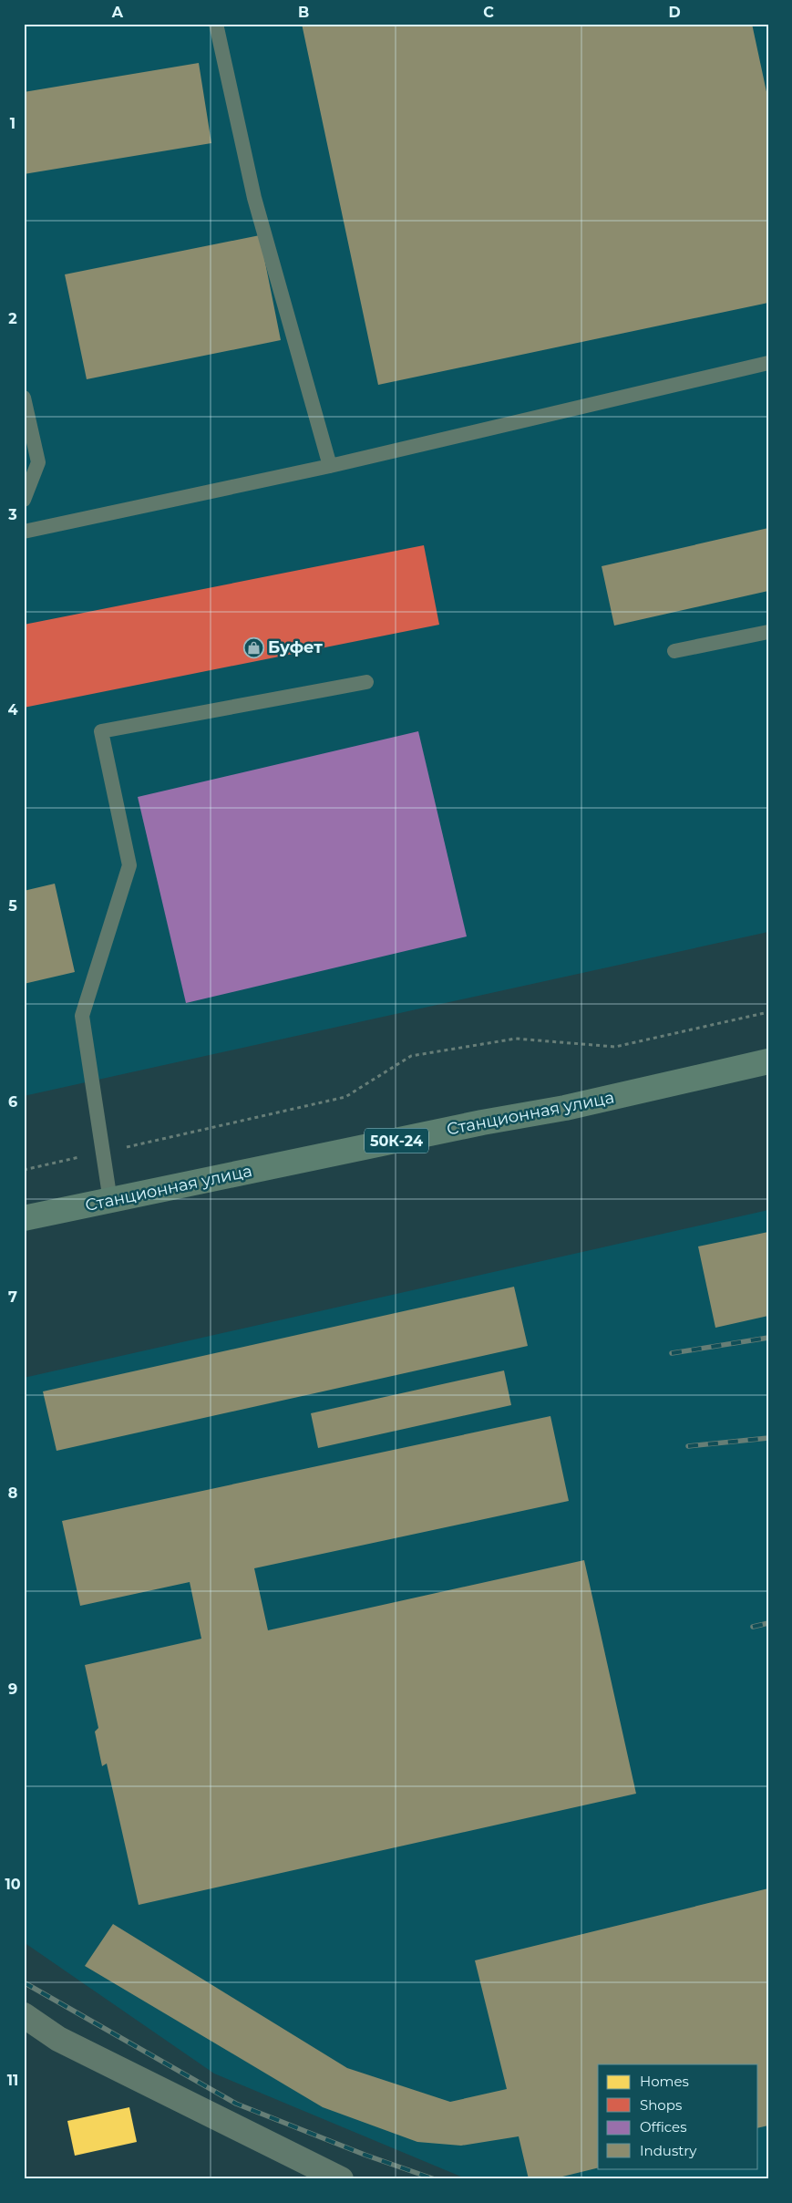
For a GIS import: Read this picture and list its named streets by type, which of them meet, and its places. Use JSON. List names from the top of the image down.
{
  "streets": {
    "main road": ["Станционная улица", "50К-24"]
  },
  "places": {
    "shop": ["Буфет"]
  },
  "legend": [
    "Homes",
    "Shops",
    "Offices",
    "Industry"
  ],
  "grid": {
    "columns": [
      "A",
      "B",
      "C",
      "D"
    ],
    "rows": [
      "1",
      "2",
      "3",
      "4",
      "5",
      "6",
      "7",
      "8",
      "9",
      "10",
      "11"
    ]
  }
}
